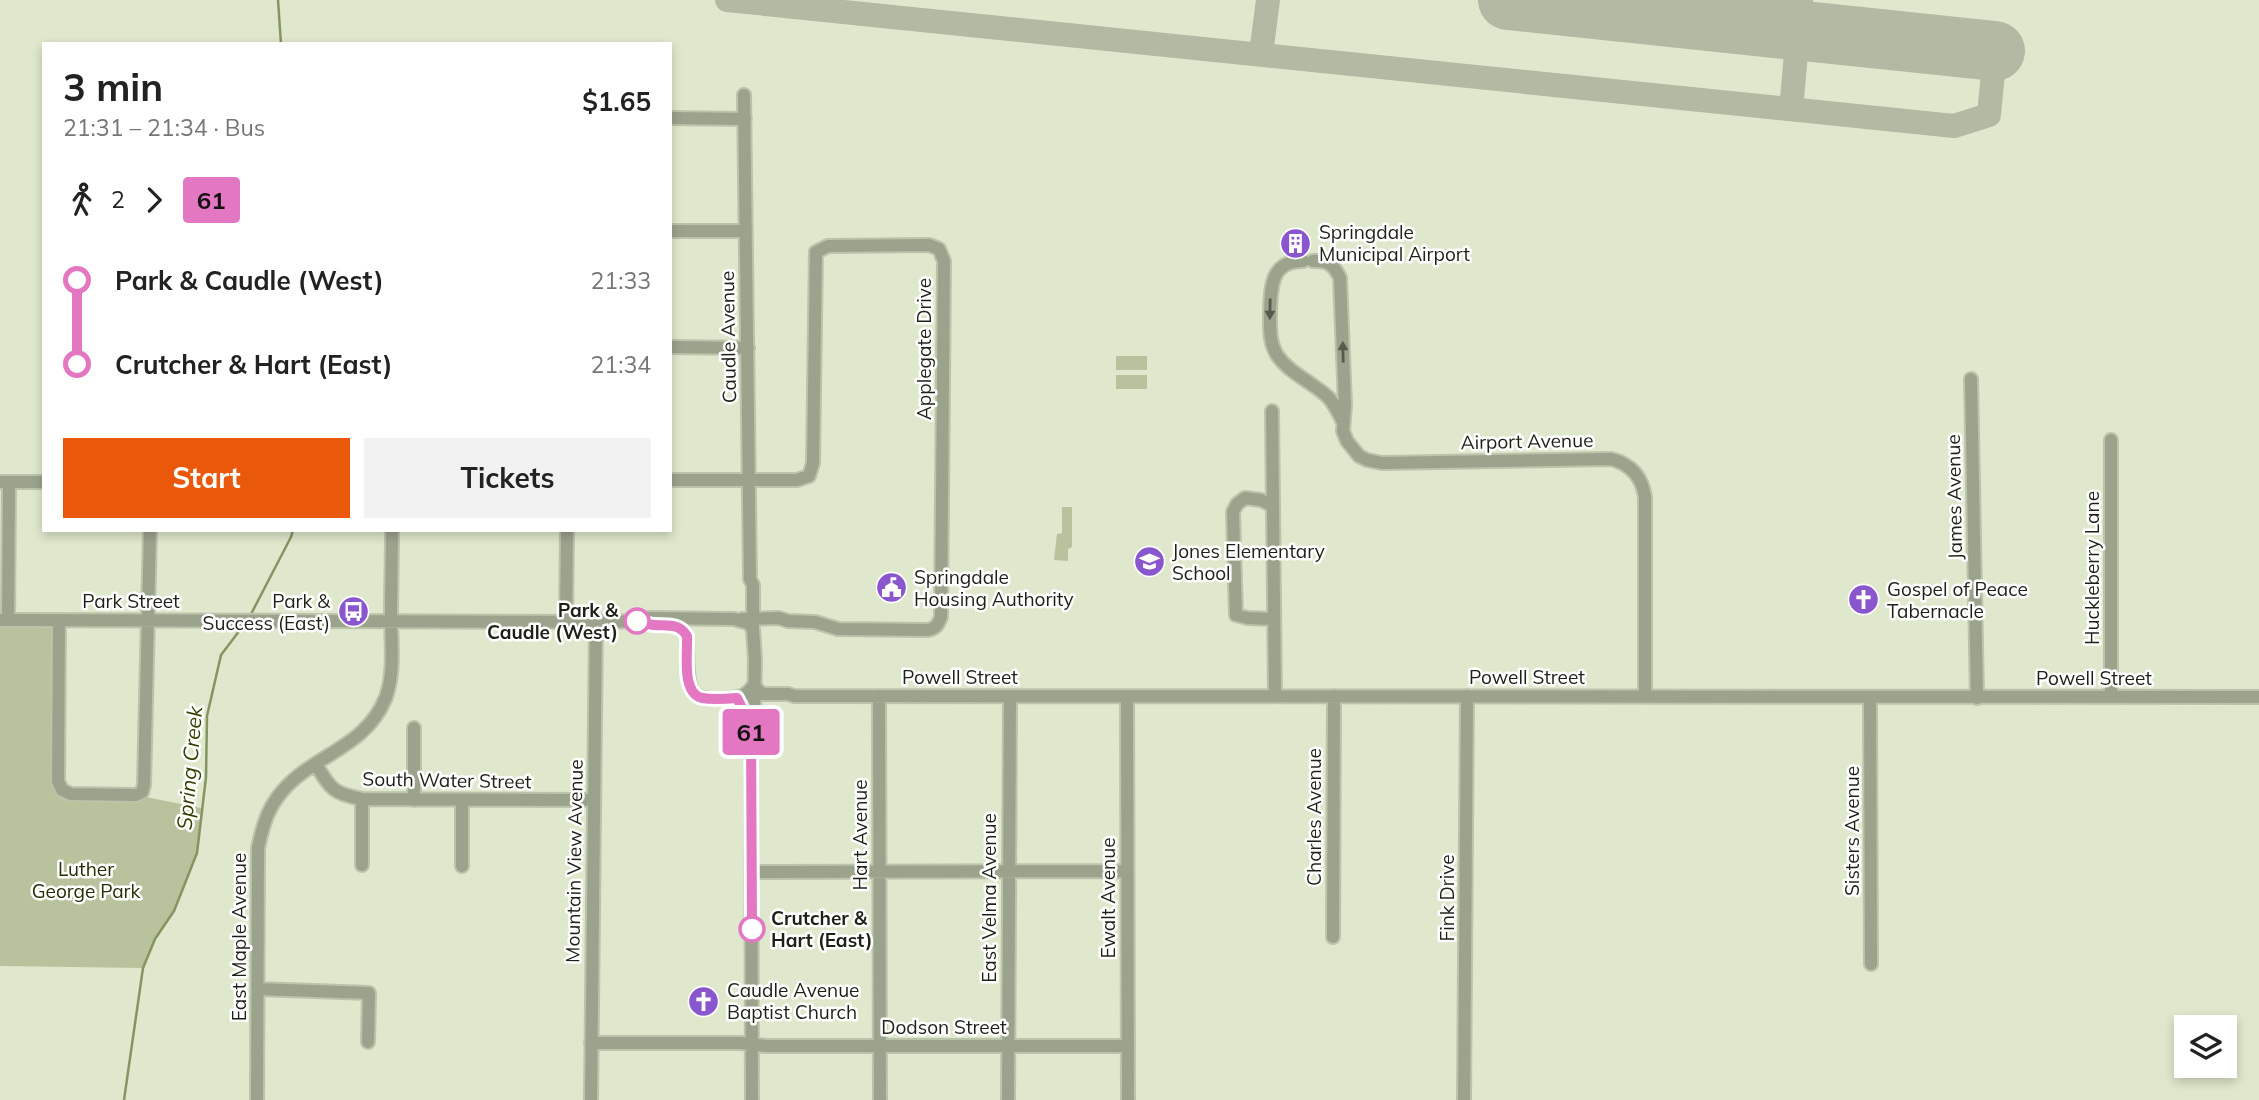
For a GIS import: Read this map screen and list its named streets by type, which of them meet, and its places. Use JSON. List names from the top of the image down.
{
  "streets": {
    "street": [
      "Caudle Avenue",
      "Applegate Drive",
      "Airport Avenue",
      "James Avenue",
      "Huckleberry Lane",
      "Park Street",
      "Powell Street",
      "South Water Street",
      "Charles Avenue",
      "Sisters Avenue",
      "Hart Avenue",
      "Mountain View Avenue",
      "East Velma Avenue",
      "Ewalt Avenue",
      "Fink Drive",
      "East Maple Avenue",
      "Dodson Street"
    ]
  },
  "crossings": [
    ["Caudle Avenue", "Applegate Drive"],
    ["Caudle Avenue", "Park Street"],
    ["Caudle Avenue", "Powell Street"],
    ["Applegate Drive", "Park Street"],
    ["Applegate Drive", "Powell Street"],
    ["Airport Avenue", "Powell Street"],
    ["James Avenue", "Powell Street"],
    ["Huckleberry Lane", "Powell Street"],
    ["Park Street", "Powell Street"],
    ["Park Street", "Mountain View Avenue"],
    ["Park Street", "East Maple Avenue"],
    ["Powell Street", "Charles Avenue"],
    ["Powell Street", "Sisters Avenue"],
    ["Powell Street", "Hart Avenue"],
    ["Powell Street", "East Velma Avenue"],
    ["Powell Street", "Ewalt Avenue"],
    ["Powell Street", "Fink Drive"],
    ["South Water Street", "Mountain View Avenue"],
    ["South Water Street", "East Maple Avenue"],
    ["Hart Avenue", "Dodson Street"],
    ["Mountain View Avenue", "Dodson Street"],
    ["East Velma Avenue", "Dodson Street"],
    ["Ewalt Avenue", "Dodson Street"]
  ],
  "water": ["Spring Creek"],
  "parks": ["Luther George Park"],
  "places": {
    "building": ["Springdale Municipal Airport"],
    "school or university": ["Jones Elementary School"],
    "public building": ["Springdale Housing Authority"],
    "church": ["Gospel of Peace Tabernacle", "Caudle Avenue Baptist Church"],
    "bus stop": ["Park & Success (East)"],
    "other": ["Park & Caudle (West)", "Crutcher & Hart (East)"]
  },
  "lines": ["bus line 61"],
  "page": {
    "on_map": "61",
    "heading": ["3 min", "21:31 – 21:34 · Bus", "$1.65"],
    "legs": ["2", "61"],
    "list": [
      {
        "name": "Park & Caudle (West)",
        "value": "21:33"
      },
      {
        "name": "Crutcher & Hart (East)",
        "value": "21:34"
      }
    ],
    "buttons": ["Start", "Tickets"]
  }
}
